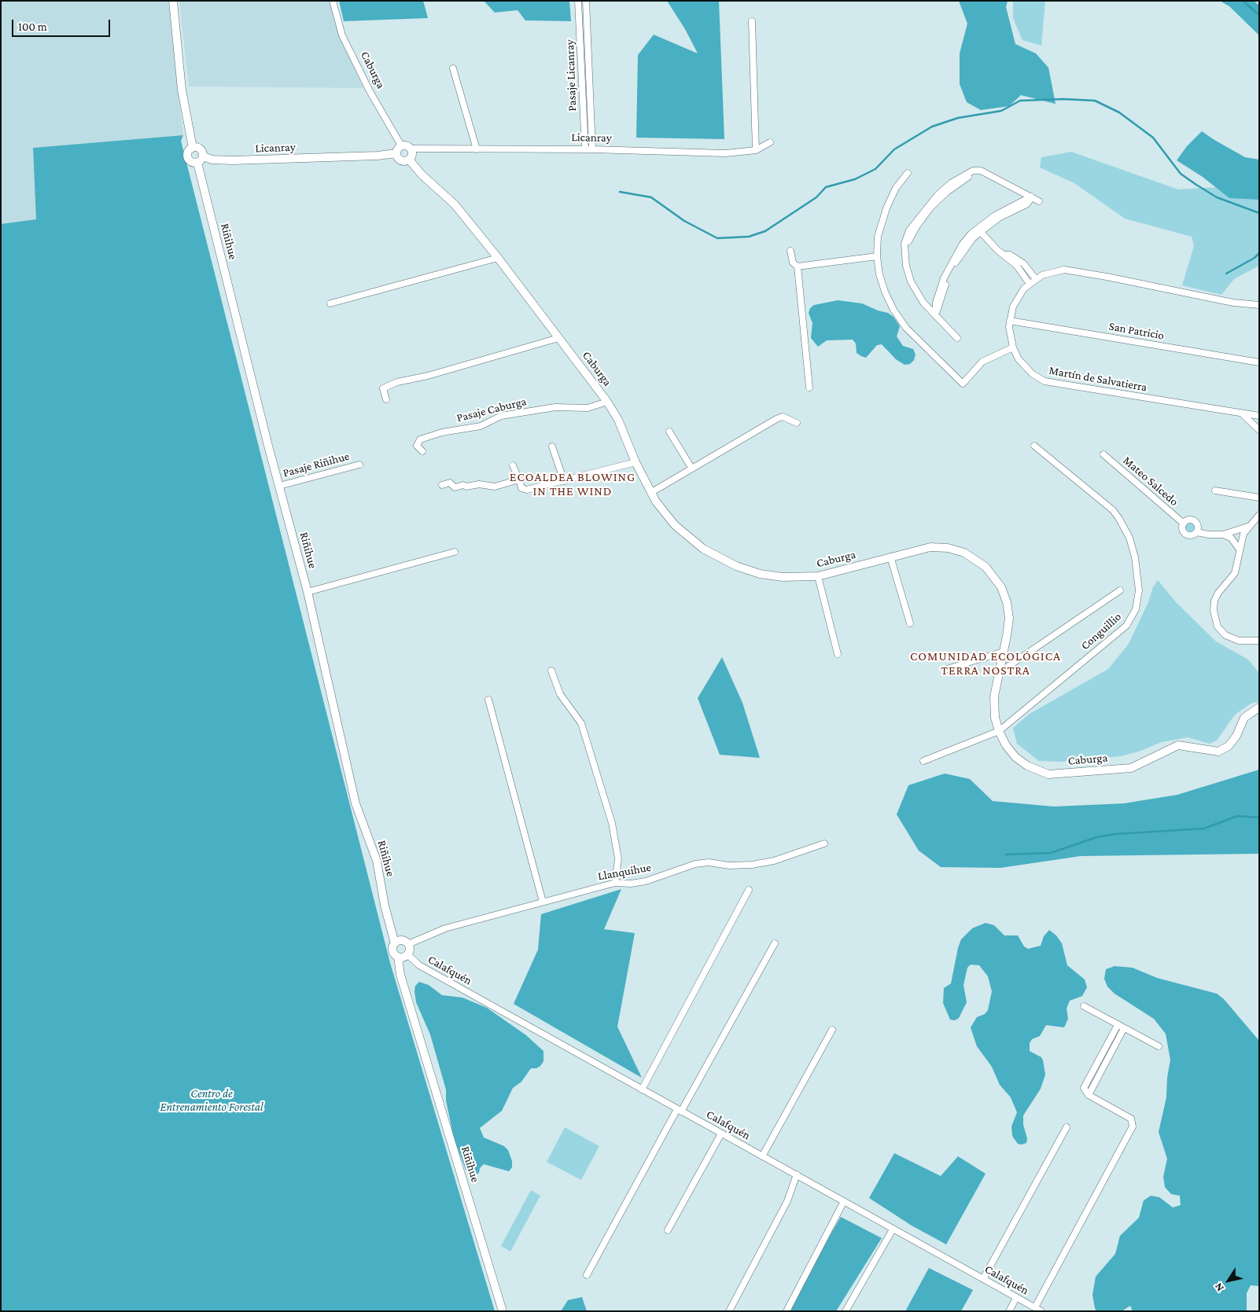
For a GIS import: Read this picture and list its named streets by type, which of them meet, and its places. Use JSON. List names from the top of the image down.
{
  "streets": {
    "street": [
      "Caburga",
      "Pasaje Licanray",
      "Licanray",
      "Riñihue",
      "San Patricio",
      "Martín de Salvatierra",
      "Pasaje Caburga",
      "Pasaje Riñihue",
      "Mateo Salcedo",
      "Conguillio",
      "Llanquihue",
      "Calafquén"
    ]
  },
  "crossings": [
    ["Caburga", "Licanray"],
    ["Caburga", "Pasaje Caburga"],
    ["Caburga", "Conguillio"],
    ["Pasaje Licanray", "Licanray"],
    ["Licanray", "Riñihue"],
    ["Riñihue", "Pasaje Riñihue"],
    ["Riñihue", "Llanquihue"],
    ["Riñihue", "Calafquén"],
    ["San Patricio", "Martín de Salvatierra"],
    ["Llanquihue", "Calafquén"]
  ],
  "districts": ["ECOALDEA BLOWING IN THE WIND", "COMUNIDAD ECOLÓGICA TERRA NOSTRA"],
  "parks": ["Centro de Entrenamiento Forestal"],
  "scale_bar": "100 m",
  "north": "bottom left"
}
